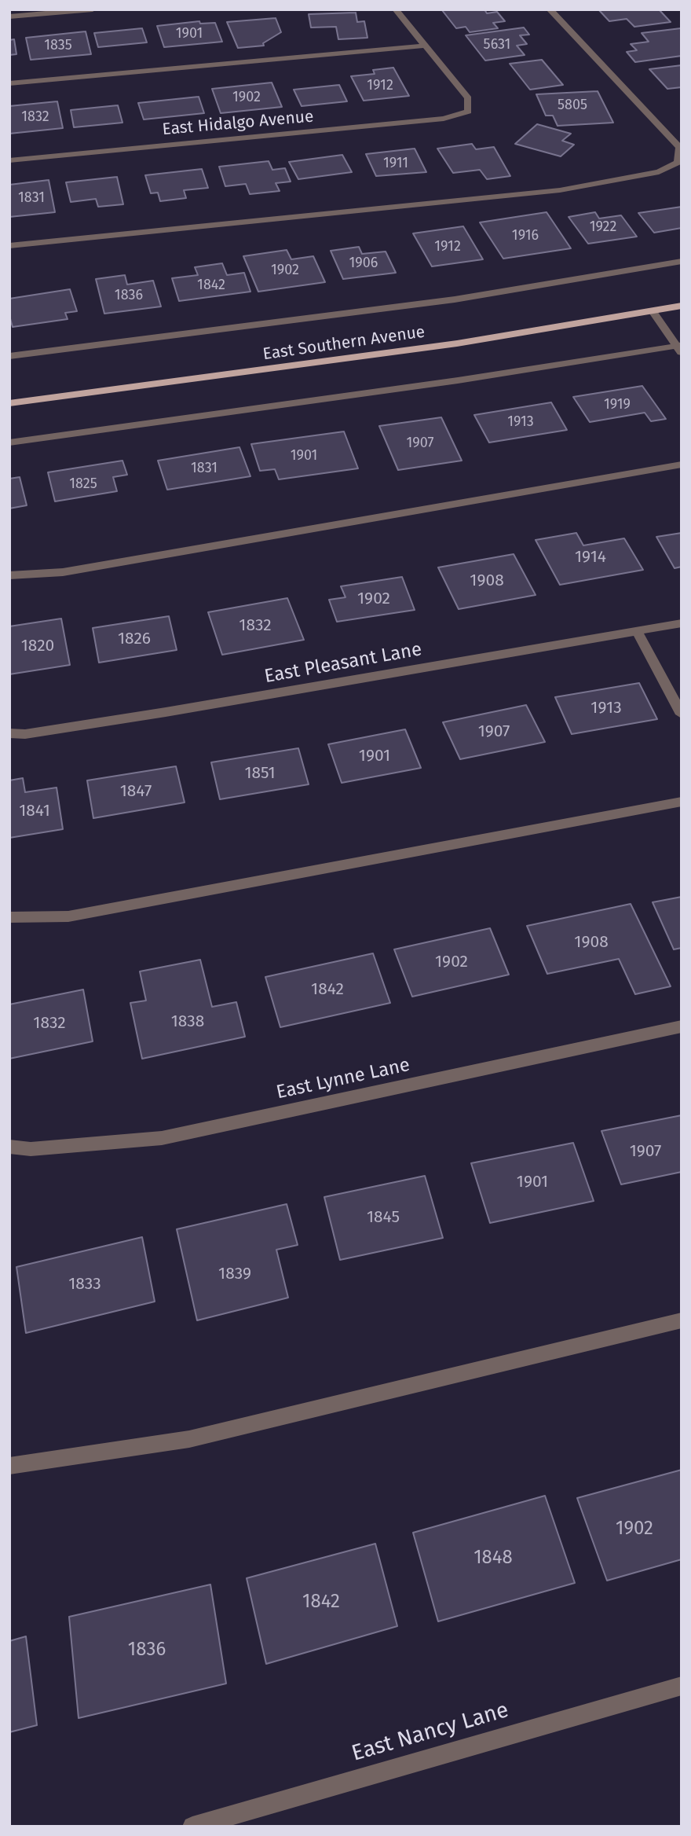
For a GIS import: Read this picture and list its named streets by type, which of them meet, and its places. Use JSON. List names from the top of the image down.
{
  "streets": {
    "main road": ["East Southern Avenue"],
    "street": [
      "East Hidalgo Avenue",
      "East Pleasant Lane",
      "East Lynne Lane",
      "East Nancy Lane"
    ]
  },
  "house_numbers": [
    "1901",
    "5631",
    "1835",
    "1912",
    "1902",
    "5805",
    "1832",
    "1911",
    "1831",
    "1922",
    "1916",
    "1912",
    "1906",
    "1902",
    "1842",
    "1836",
    "1919",
    "1913",
    "1907",
    "1901",
    "1831",
    "1825",
    "1914",
    "1908",
    "1902",
    "1832",
    "1826",
    "1820",
    "1913",
    "1907",
    "1901",
    "1851",
    "1847",
    "1841",
    "1908",
    "1902",
    "1842",
    "1838",
    "1832",
    "1907",
    "1901",
    "1845",
    "1839",
    "1833",
    "1902",
    "1848",
    "1842",
    "1836"
  ]
}
